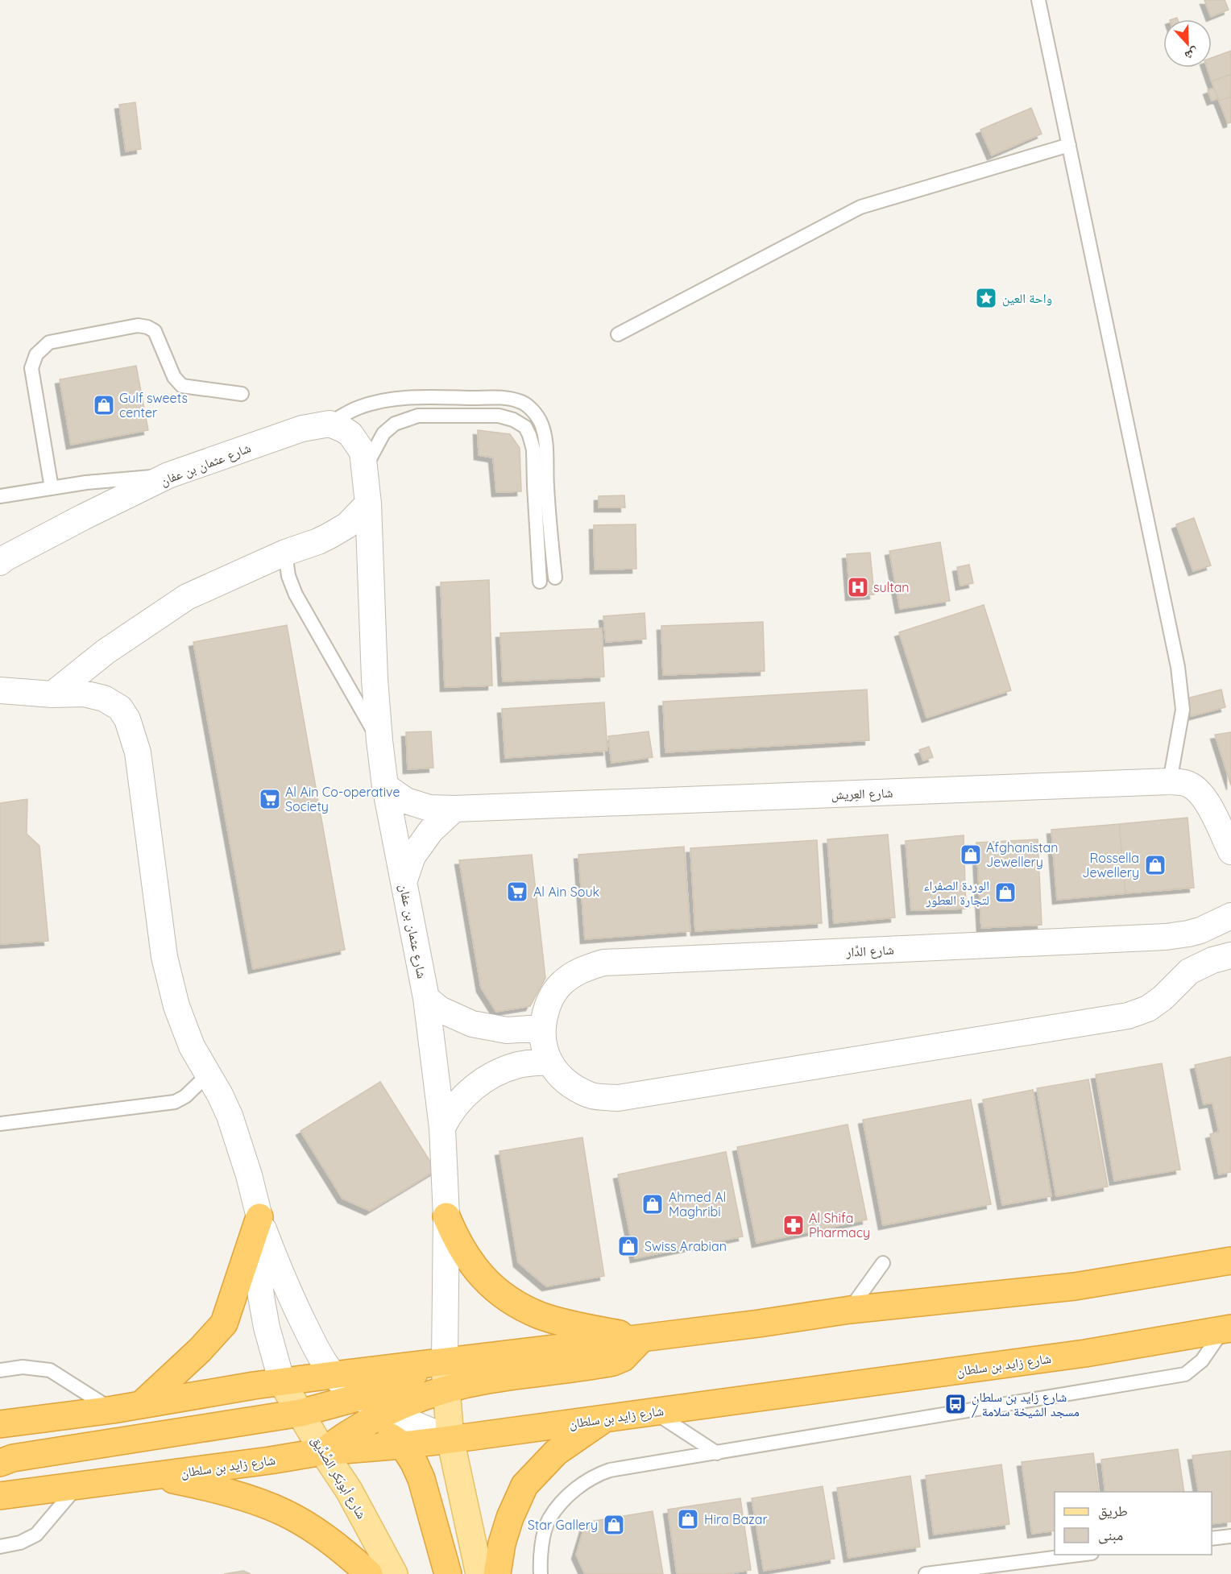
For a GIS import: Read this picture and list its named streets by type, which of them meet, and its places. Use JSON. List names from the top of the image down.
{
  "streets": {
    "highway": ["شارع زايد بن سلطان"],
    "main road": ["شارع أبوبَكر الصِّدِّيق"],
    "street": ["شارع عثمان بن عفان", "شارع العِريش", "شارع الدَّار"]
  },
  "crossings": [
    ["شارع عثمان بن عفان", "شارع العِريش"],
    ["شارع زايد بن سلطان", "شارع أبوبَكر الصِّدِّيق"]
  ],
  "places": {
    "place": ["واحة العين"],
    "shop": [
      "Gulf sweets center",
      "Afghanistan Jewellery",
      "Rossella Jewellery",
      "الوردة الصفراء لتجارة العطور",
      "Ahmed Al Maghribi",
      "Swiss Arabian",
      "Hira Bazar",
      "Star Gallery"
    ],
    "hospital": ["sultan"],
    "supermarket": ["Al Ain Co-operative Society", "Al Ain Souk"],
    "pharmacy": ["Al Shifa Pharmacy"],
    "bus stop": ["شارع زايد بن سلطان / مسجد الشيخة سلامة"]
  },
  "legend": ["طريق", "مبنى"],
  "north": "bottom"
}
